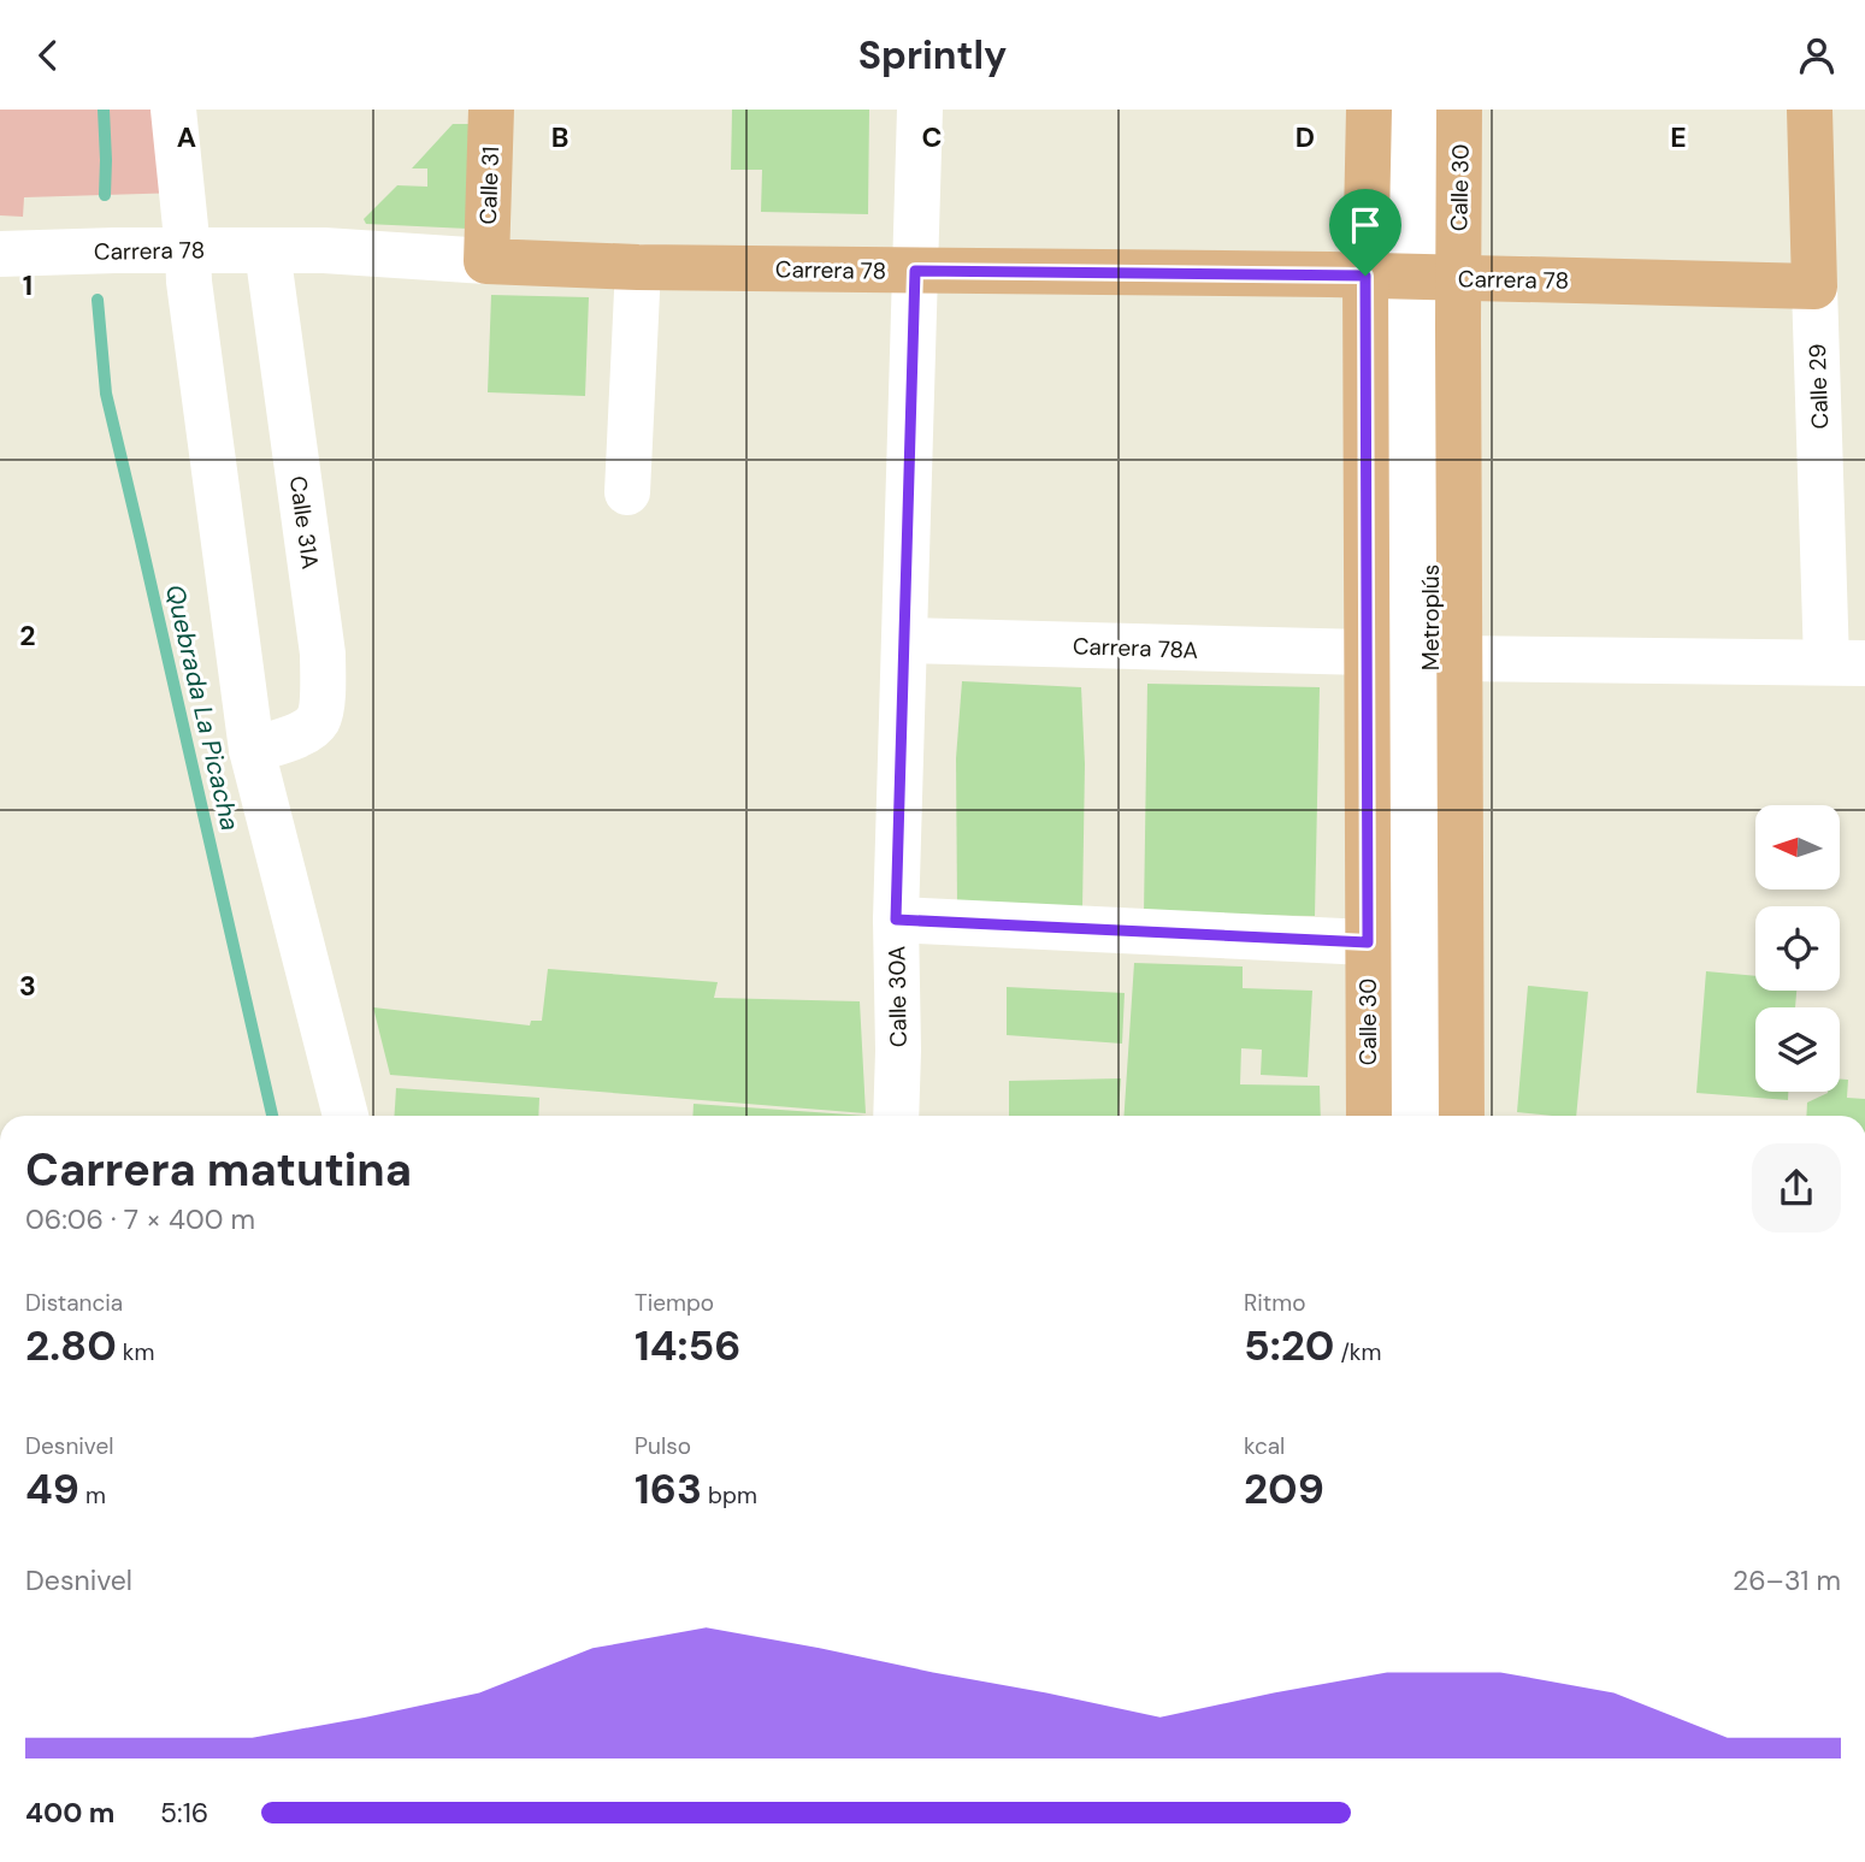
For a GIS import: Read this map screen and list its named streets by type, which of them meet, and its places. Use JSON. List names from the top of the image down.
{
  "streets": {
    "main road": [
      "Calle 31",
      "Calle 30",
      "Carrera 78",
      "Calle 29"
    ],
    "street": [
      "Calle 31A",
      "Metroplús",
      "Carrera 78A",
      "Calle 30A"
    ]
  },
  "crossings": [
    ["Calle 31", "Carrera 78"],
    ["Calle 30", "Carrera 78"],
    ["Calle 30", "Metroplús"],
    ["Calle 30", "Carrera 78A"],
    ["Carrera 78", "Calle 29"],
    ["Carrera 78", "Calle 31A"],
    ["Carrera 78", "Metroplús"],
    ["Carrera 78", "Calle 30A"],
    ["Carrera 78A", "Calle 30A"]
  ],
  "water": ["Quebrada La Picacha"],
  "north": "left",
  "page": {
    "header": "Sprintly",
    "heading": ["Carrera matutina", "06:06 · 7 × 400 m"],
    "stats": [
      ["Distancia", "2.80 km"],
      ["Tiempo", "14:56"],
      ["Ritmo", "5:20 /km"],
      ["Desnivel", "49 m"],
      ["Pulso", "163 bpm"],
      ["kcal", "209"]
    ],
    "chart": ["Desnivel", "26–31 m"],
    "list": [
      {
        "name": "400 m",
        "note": "5:16"
      }
    ]
  },
  "grid": {
    "columns": [
      "A",
      "B",
      "C",
      "D",
      "E"
    ],
    "rows": ["1", "2", "3"]
  }
}
